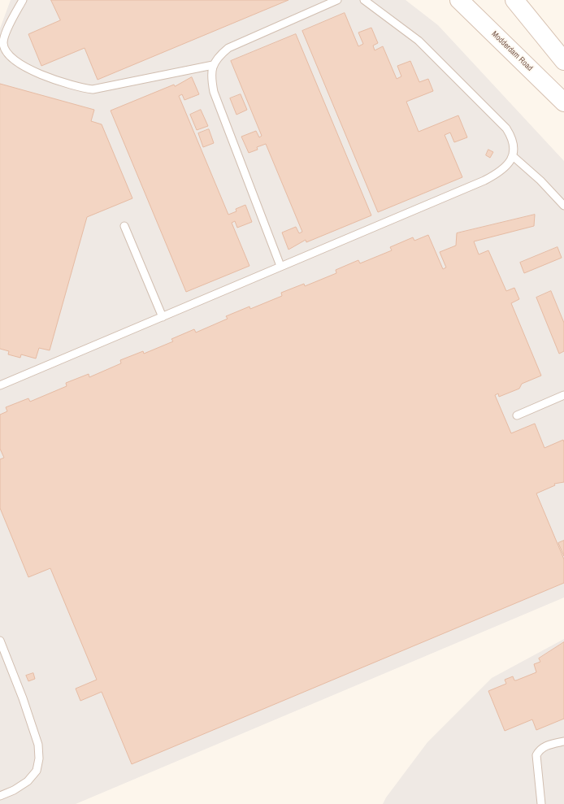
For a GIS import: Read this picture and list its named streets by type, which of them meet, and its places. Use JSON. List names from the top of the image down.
{
  "streets": {
    "street": ["Modderdam Road"]
  }
}
